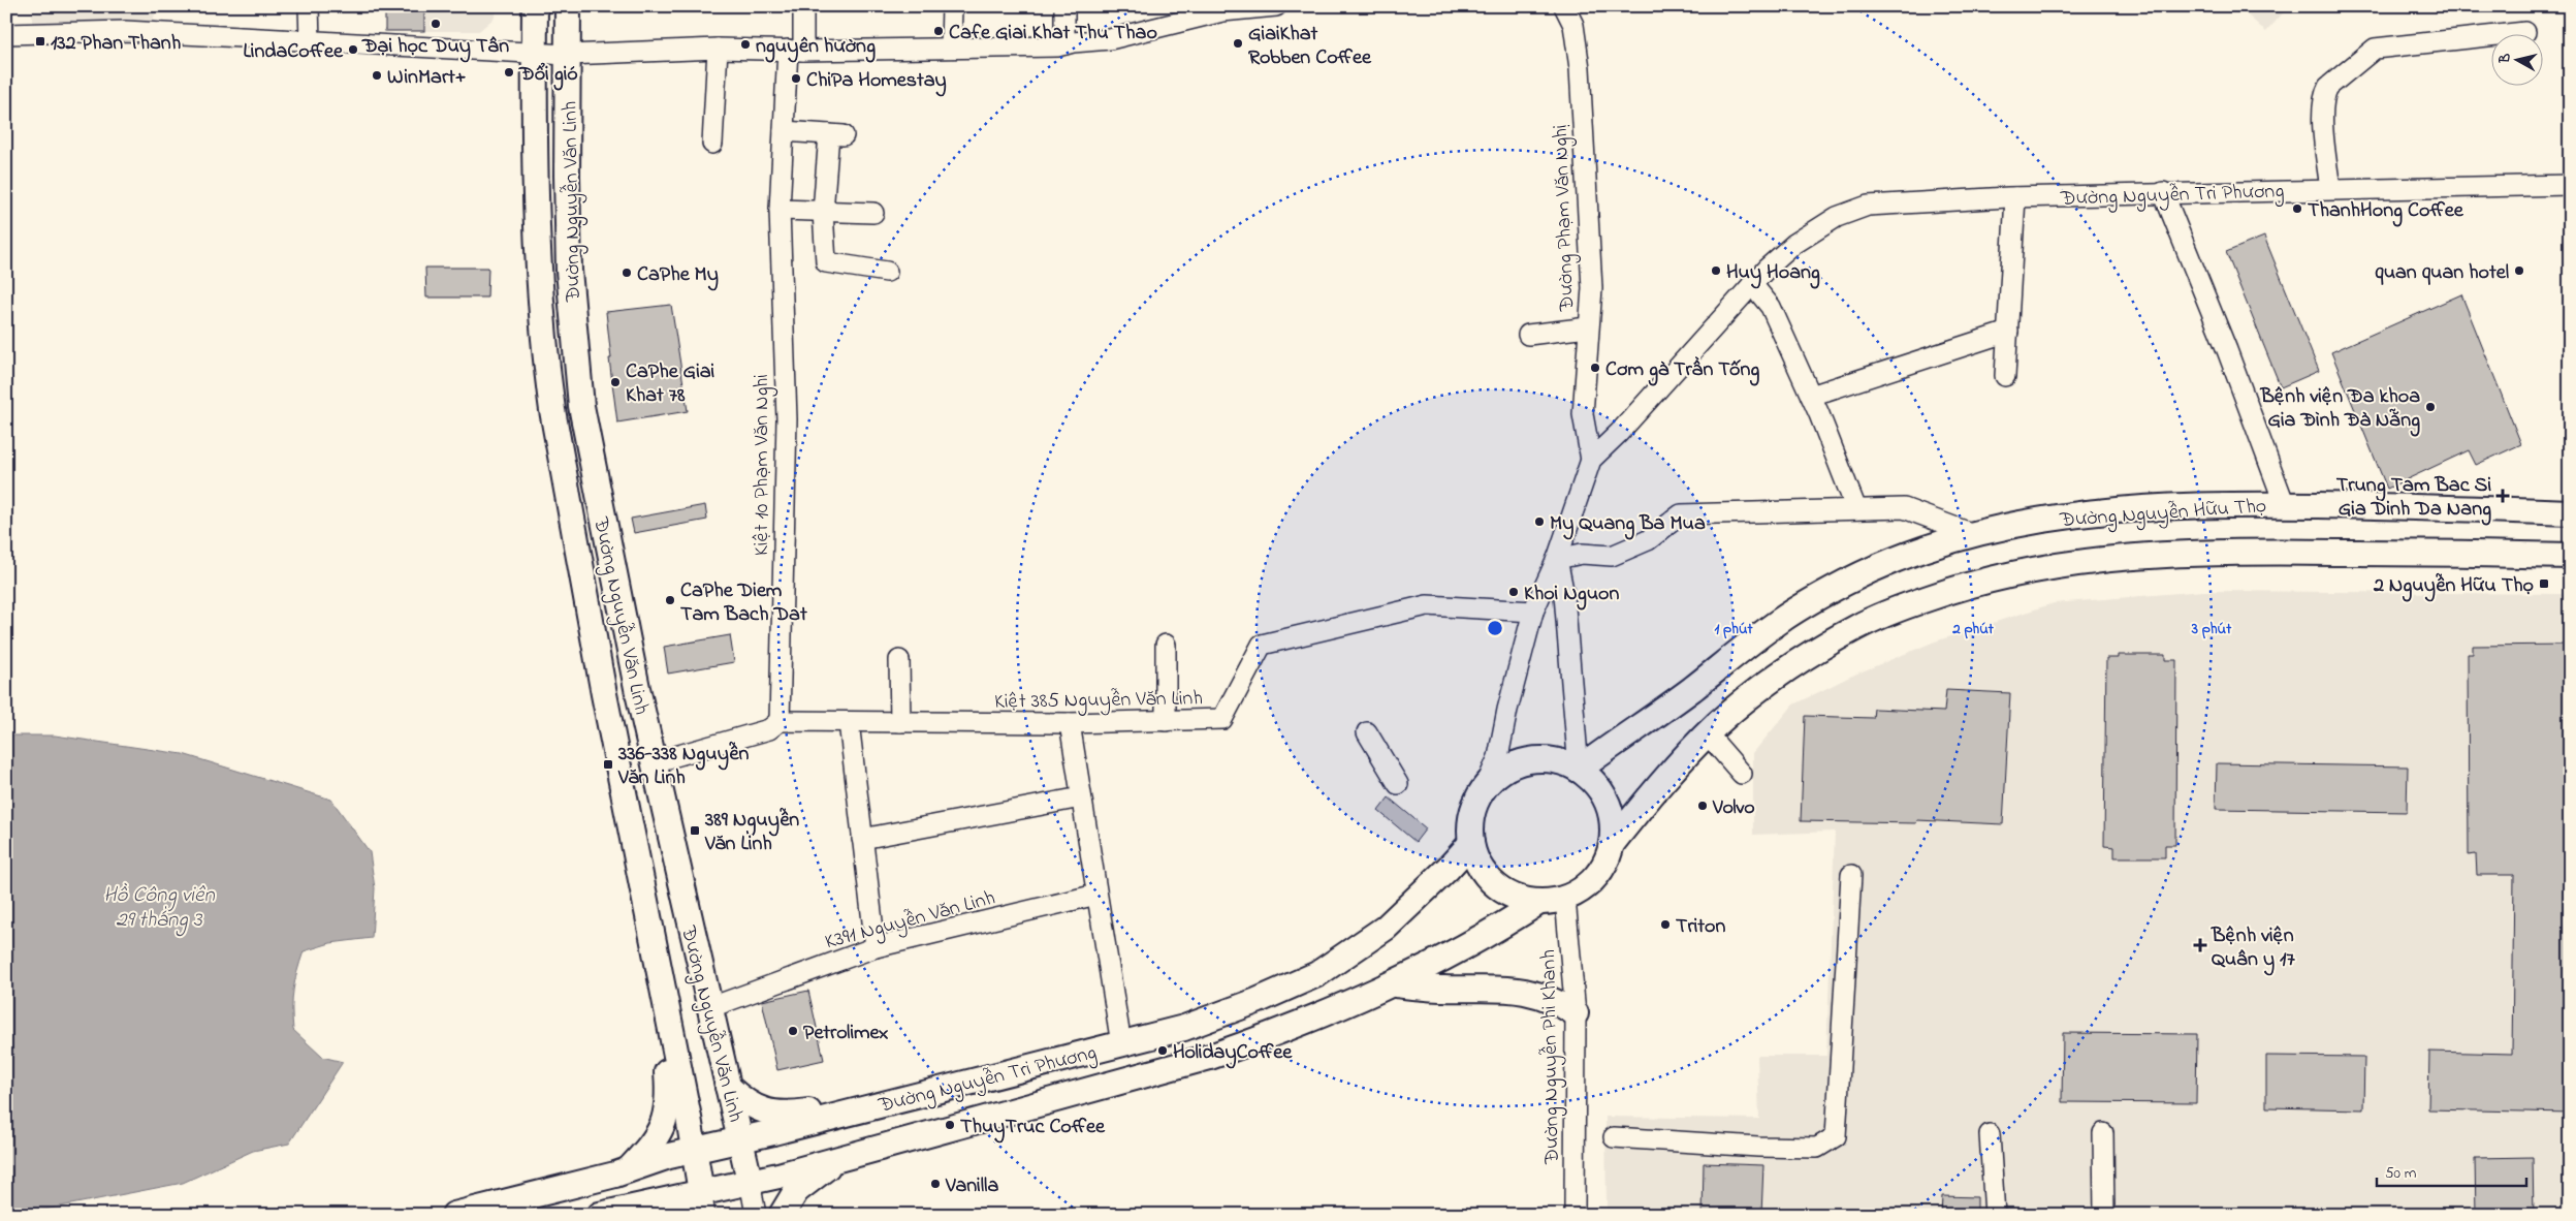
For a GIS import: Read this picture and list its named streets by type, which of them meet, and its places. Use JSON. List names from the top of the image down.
{
  "streets": {
    "main road": ["Đường Nguyễn Tri Phương", "Đường Nguyễn Văn Linh", "Đường Nguyễn Hữu Thọ"],
    "street": [
      "Đường Phạm Văn Nghị",
      "Kiệt 10 Phạm Văn Nghi",
      "Kiệt 385 Nguyễn Văn Linh",
      "K391 Nguyễn Văn Linh",
      "Đường Nguyễn Phi Khanh"
    ]
  },
  "crossings": [
    ["Đường Nguyễn Tri Phương", "Đường Nguyễn Văn Linh"],
    ["Đường Nguyễn Tri Phương", "Đường Phạm Văn Nghị"],
    ["Đường Nguyễn Tri Phương", "Đường Nguyễn Hữu Thọ"],
    ["Đường Nguyễn Tri Phương", "Kiệt 385 Nguyễn Văn Linh"],
    ["Đường Nguyễn Tri Phương", "Đường Nguyễn Phi Khanh"],
    ["Đường Nguyễn Văn Linh", "Kiệt 385 Nguyễn Văn Linh"],
    ["Đường Nguyễn Văn Linh", "K391 Nguyễn Văn Linh"],
    ["Kiệt 10 Phạm Văn Nghi", "Kiệt 385 Nguyễn Văn Linh"],
    ["Đường Nguyễn Hữu Thọ", "Đường Nguyễn Phi Khanh"]
  ],
  "water": ["Hồ Công viên 29 tháng 3"],
  "places": {
    "other": [
      "Đại học Duy Tân",
      "Cafe Giai Khat Thu Thao",
      "GiaiKhat Robben Coffee",
      "nguyên hường",
      "LindaCoffee",
      "Đổi gió",
      "WinMart+",
      "ChiPa Homestay",
      "ThanhHong Coffee",
      "Huy Hoang",
      "quan quan hotel",
      "CaPhe My",
      "Cơm gà Trần Tống",
      "CaPhe Giai Khat 78",
      "Bệnh viện Đa khoa Gia Đình Đà Nẵng",
      "My Quang Ba Mua",
      "Khoi Nguon",
      "CaPhe Diem Tam Bach Dat",
      "Volvo",
      "Triton",
      "Petrolimex",
      "HolidayCoffee",
      "ThuyTruc Coffee",
      "Vanilla"
    ],
    "transit": [
      "132 Phan Thanh",
      "2 Nguyễn Hữu Thọ",
      "336-338 Nguyễn Văn Linh",
      "389 Nguyễn Văn Linh"
    ],
    "health": ["Trung Tam Bac Si Gia Dinh Da Nang", "Bệnh viện Quân y 17"]
  },
  "scale_bar": "50 m",
  "north": "left",
  "rings": ["1 phút", "2 phút", "3 phút"]
}
